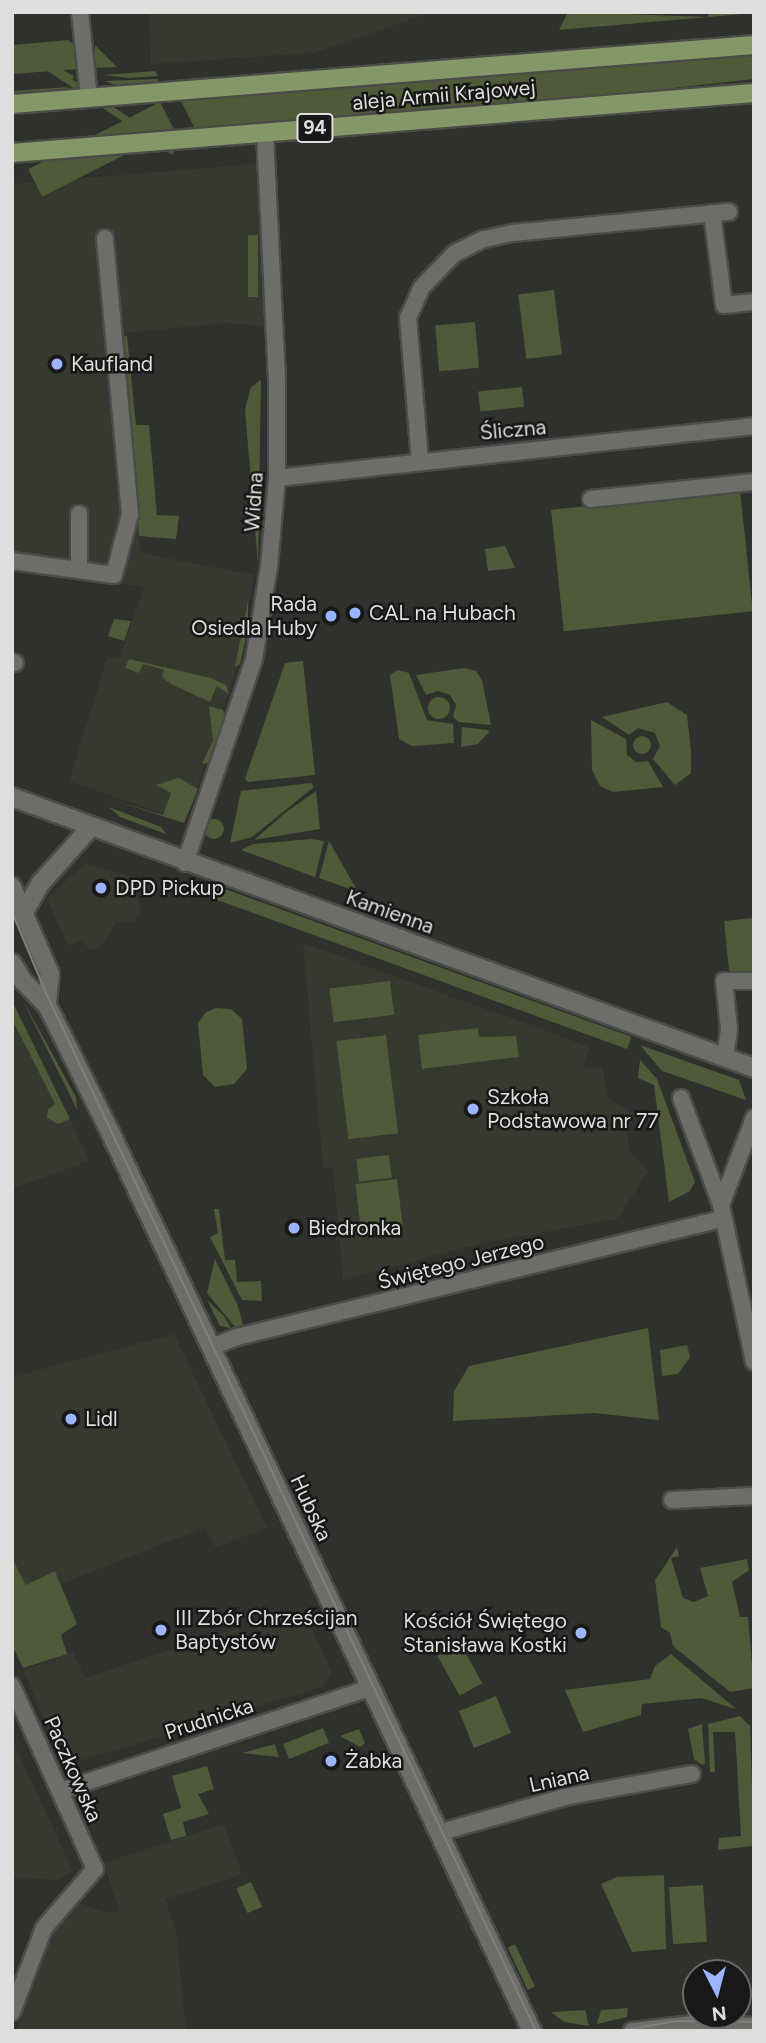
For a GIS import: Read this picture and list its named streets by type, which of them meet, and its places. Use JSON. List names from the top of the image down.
{
  "streets": {
    "main road": ["aleja Armii Krajowej", "94"],
    "street": [
      "Śliczna",
      "Widna",
      "Kamienna",
      "Świętego Jerzego",
      "Hubska",
      "Prudnicka",
      "Paczkowska",
      "Lniana"
    ]
  },
  "crossings": [
    ["aleja Armii Krajowej", "Widna"],
    ["Śliczna", "Widna"],
    ["Widna", "Kamienna"],
    ["Świętego Jerzego", "Hubska"],
    ["Hubska", "Prudnicka"],
    ["Hubska", "Lniana"],
    ["Prudnicka", "Paczkowska"]
  ],
  "places": [
    "Kaufland",
    "CAL na Hubach",
    "Rada Osiedla Huby",
    "DPD Pickup",
    "Szkoła Podstawowa nr 77",
    "Biedronka",
    "Lidl",
    "III Zbór Chrześcijan Baptystów",
    "Kościół Świętego Stanisława Kostki",
    "Żabka"
  ],
  "north": "bottom"
}
